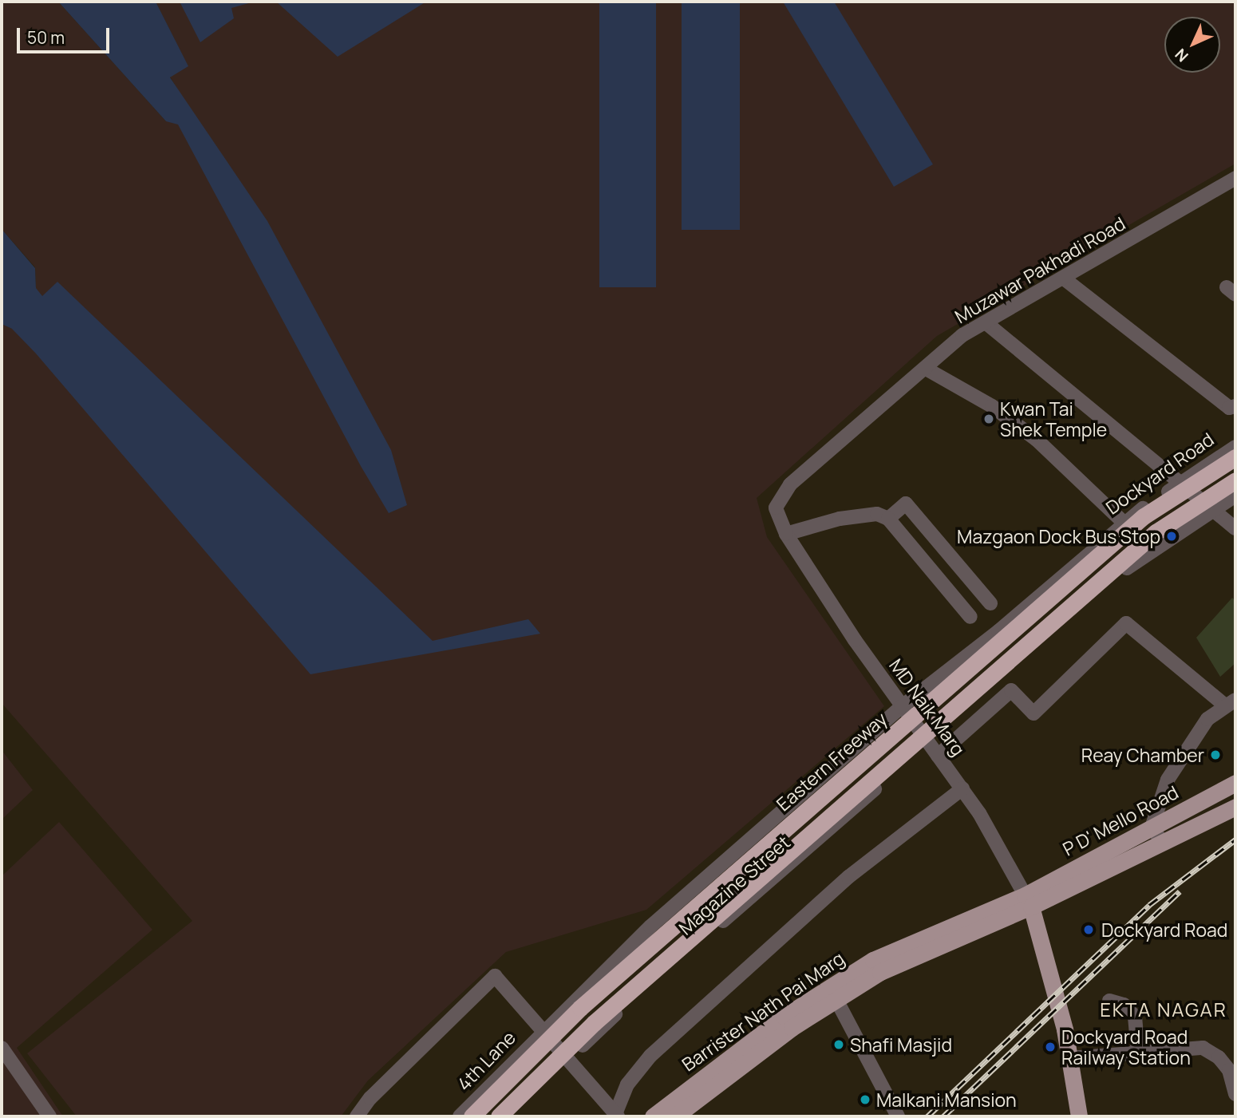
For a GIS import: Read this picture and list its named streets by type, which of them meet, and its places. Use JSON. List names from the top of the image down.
{
  "streets": {
    "highway": ["Eastern Freeway"],
    "main road": ["P D' Mello Road", "Barrister Nath Pai Marg"],
    "street": [
      "Muzawar Pakhadi Road",
      "Dockyard Road",
      "MD Naik Marg",
      "Magazine Street",
      "4th Lane"
    ]
  },
  "crossings": [
    ["Muzawar Pakhadi Road", "MD Naik Marg"],
    ["Dockyard Road", "MD Naik Marg"],
    ["Dockyard Road", "Magazine Street"],
    ["MD Naik Marg", "P D' Mello Road"],
    ["MD Naik Marg", "Magazine Street"],
    ["MD Naik Marg", "Barrister Nath Pai Marg"],
    ["P D' Mello Road", "Barrister Nath Pai Marg"],
    ["Magazine Street", "4th Lane"]
  ],
  "districts": ["EKTA NAGAR"],
  "places": [
    "Kwan Tai Shek Temple",
    "Mazgaon Dock Bus Stop",
    "Reay Chamber",
    "Dockyard Road",
    "Shafi Masjid",
    "Dockyard Road Railway Station",
    "Malkani Mansion"
  ],
  "scale_bar": "50 m",
  "north": "bottom left"
}
